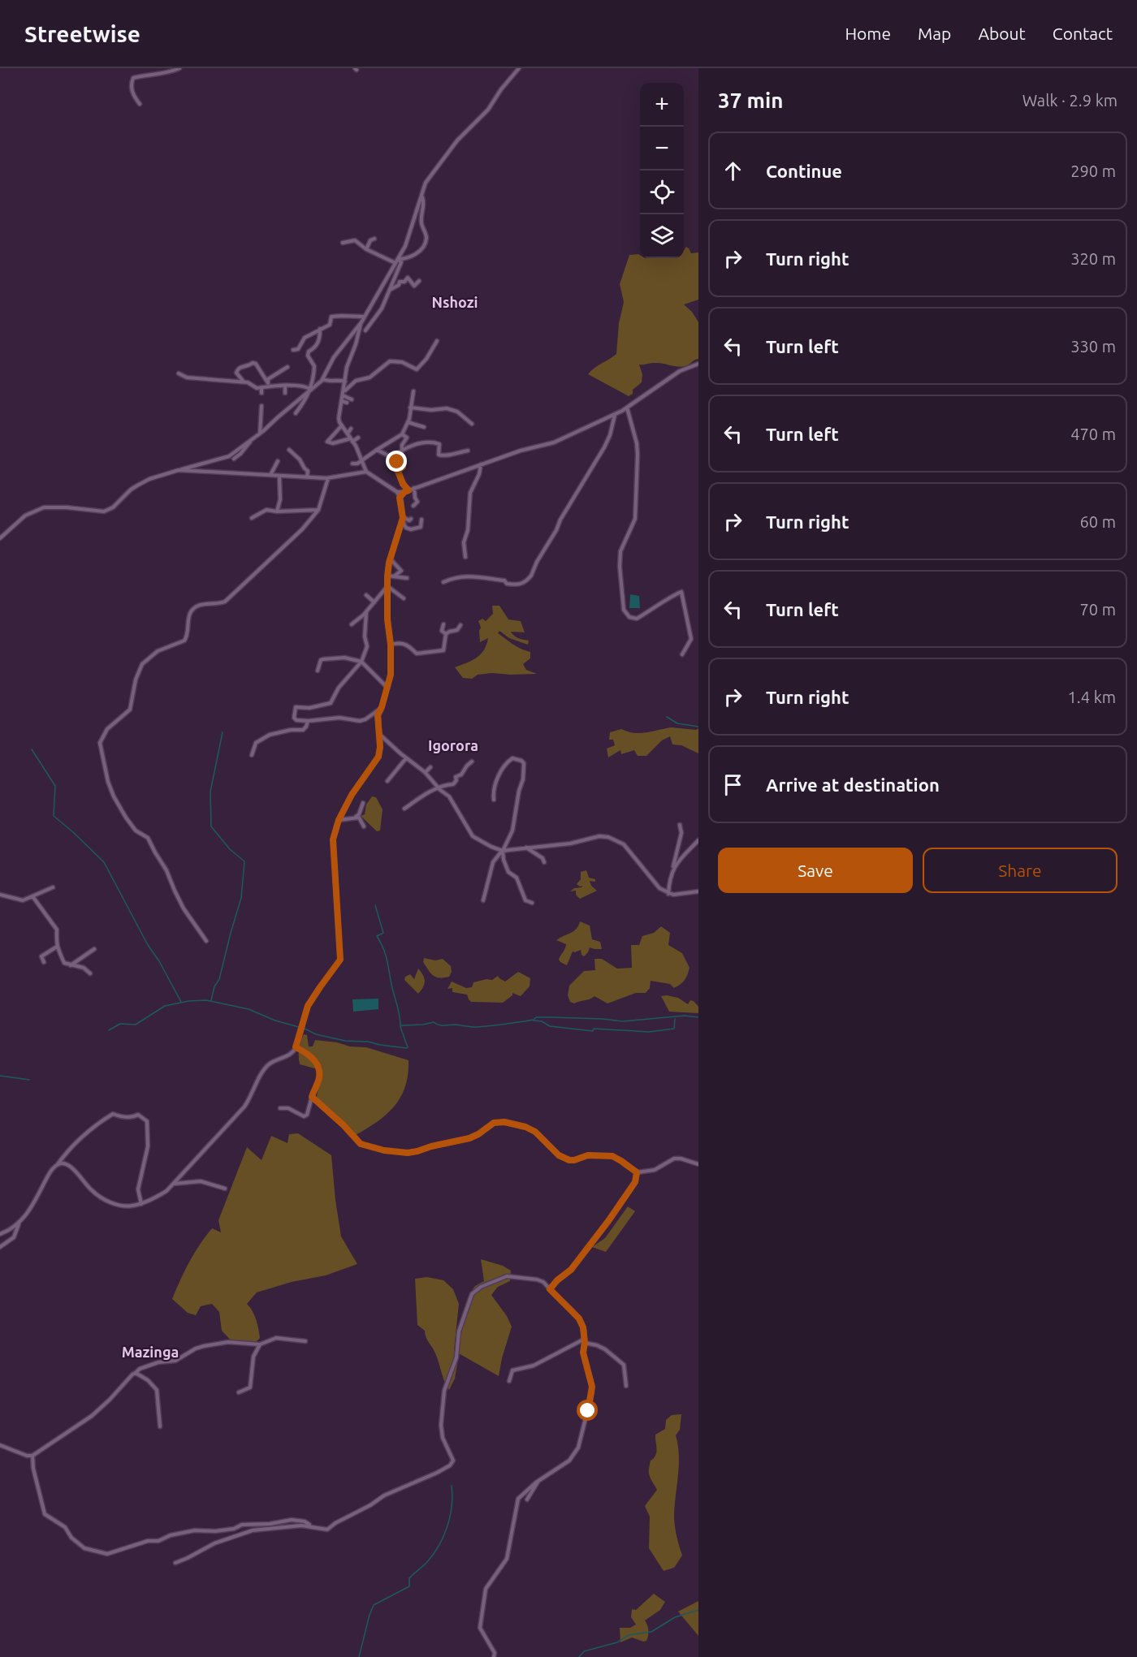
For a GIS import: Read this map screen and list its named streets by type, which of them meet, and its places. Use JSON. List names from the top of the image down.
{
  "districts": ["Nshozi", "Igorora", "Mazinga"],
  "page": {
    "header": "Streetwise",
    "nav": [
      "Home",
      "Map",
      "About",
      "Contact"
    ],
    "heading": ["37 min", "Walk · 2.9 km"],
    "map_buttons": ["+", "−"],
    "list": [
      ["Continue", "290 m"],
      ["Turn right", "320 m"],
      ["Turn left", "330 m"],
      ["Turn left", "470 m"],
      ["Turn right", "60 m"],
      ["Turn left", "70 m"],
      ["Turn right", "1.4 km"],
      "Arrive at destination"
    ],
    "buttons": ["Save", "Share"]
  }
}
